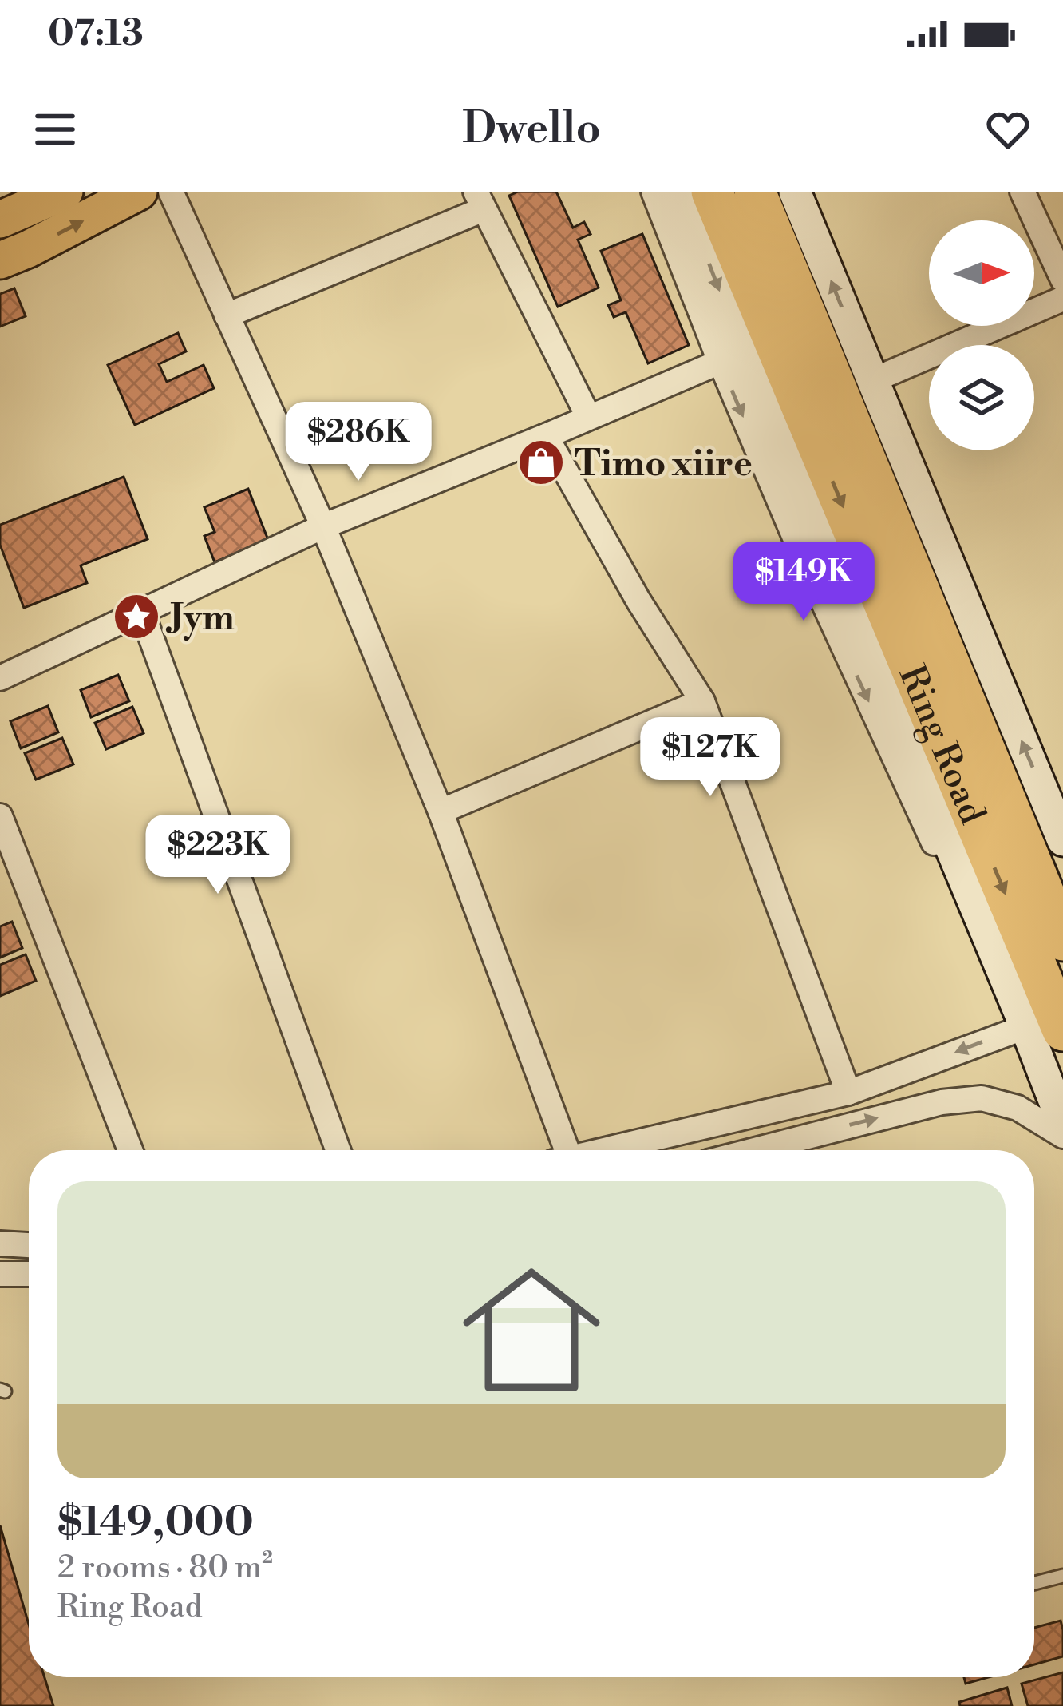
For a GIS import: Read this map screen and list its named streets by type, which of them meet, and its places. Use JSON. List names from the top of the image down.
{
  "streets": {
    "highway": ["Ring Road"]
  },
  "places": {
    "shop": ["Timo xiire"],
    "place": ["Jym"]
  },
  "north": "right",
  "page": {
    "status": "07:13",
    "header": "Dwello",
    "price": [
      "$286K",
      "$149K",
      "$127K",
      "$223K"
    ],
    "list": [
      {
        "name": "$149,000",
        "note": "2 rooms · 80 m² · Ring Road"
      }
    ]
  }
}
